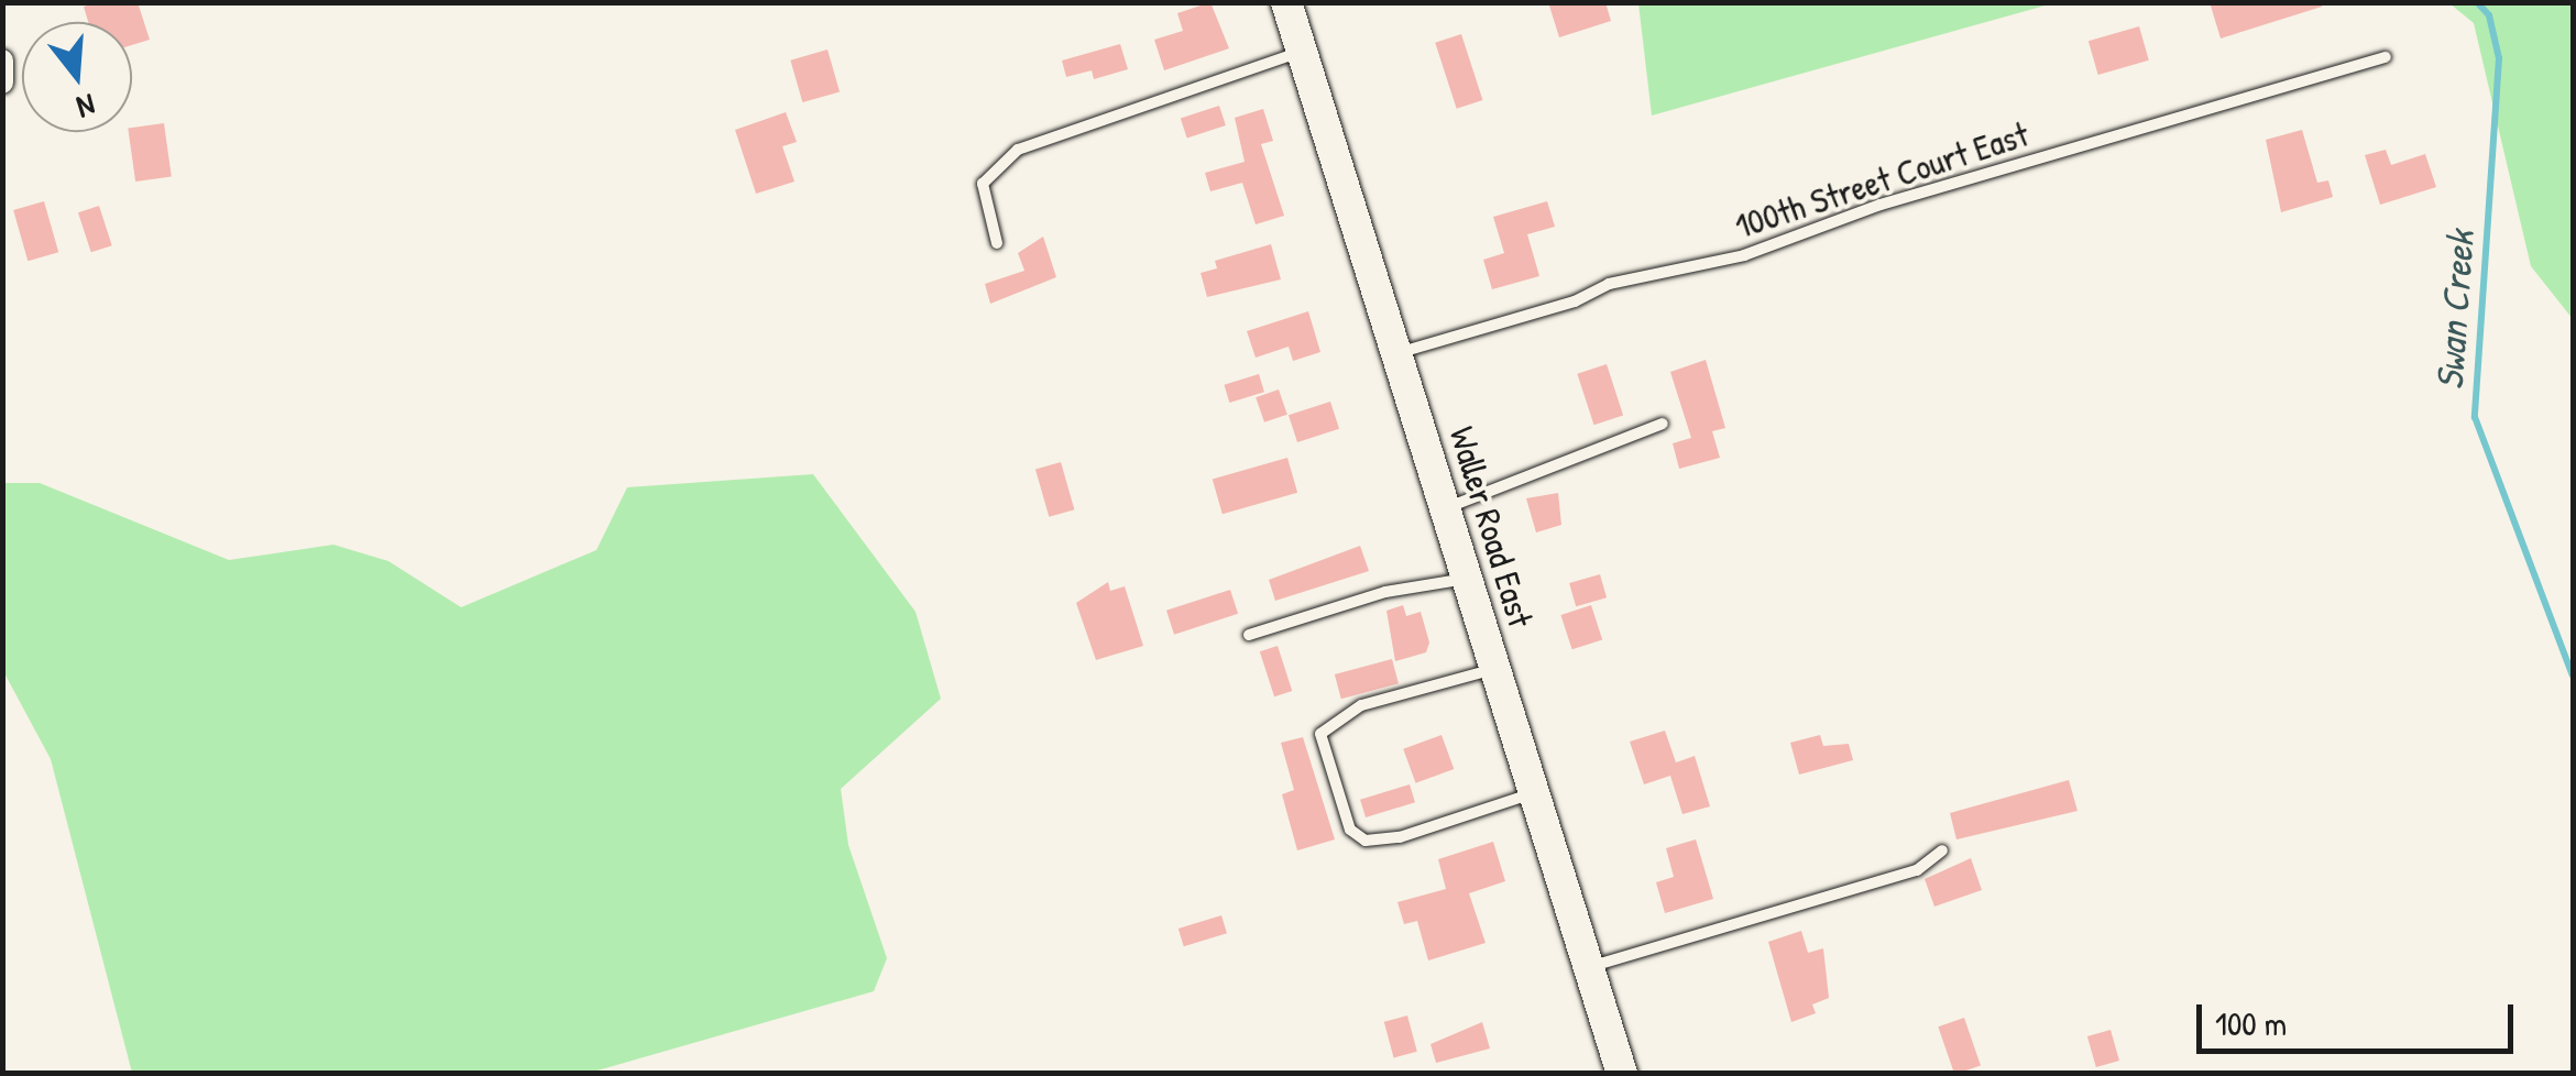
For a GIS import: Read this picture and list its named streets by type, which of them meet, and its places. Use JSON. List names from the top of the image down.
{
  "streets": {
    "street": ["Waller Road East"],
    "lane": ["100th Street Court East"]
  },
  "crossings": [
    ["100th Street Court East", "Waller Road East"]
  ],
  "water": ["Swan Creek"],
  "scale_bar": "100 m",
  "north": "bottom"
}
